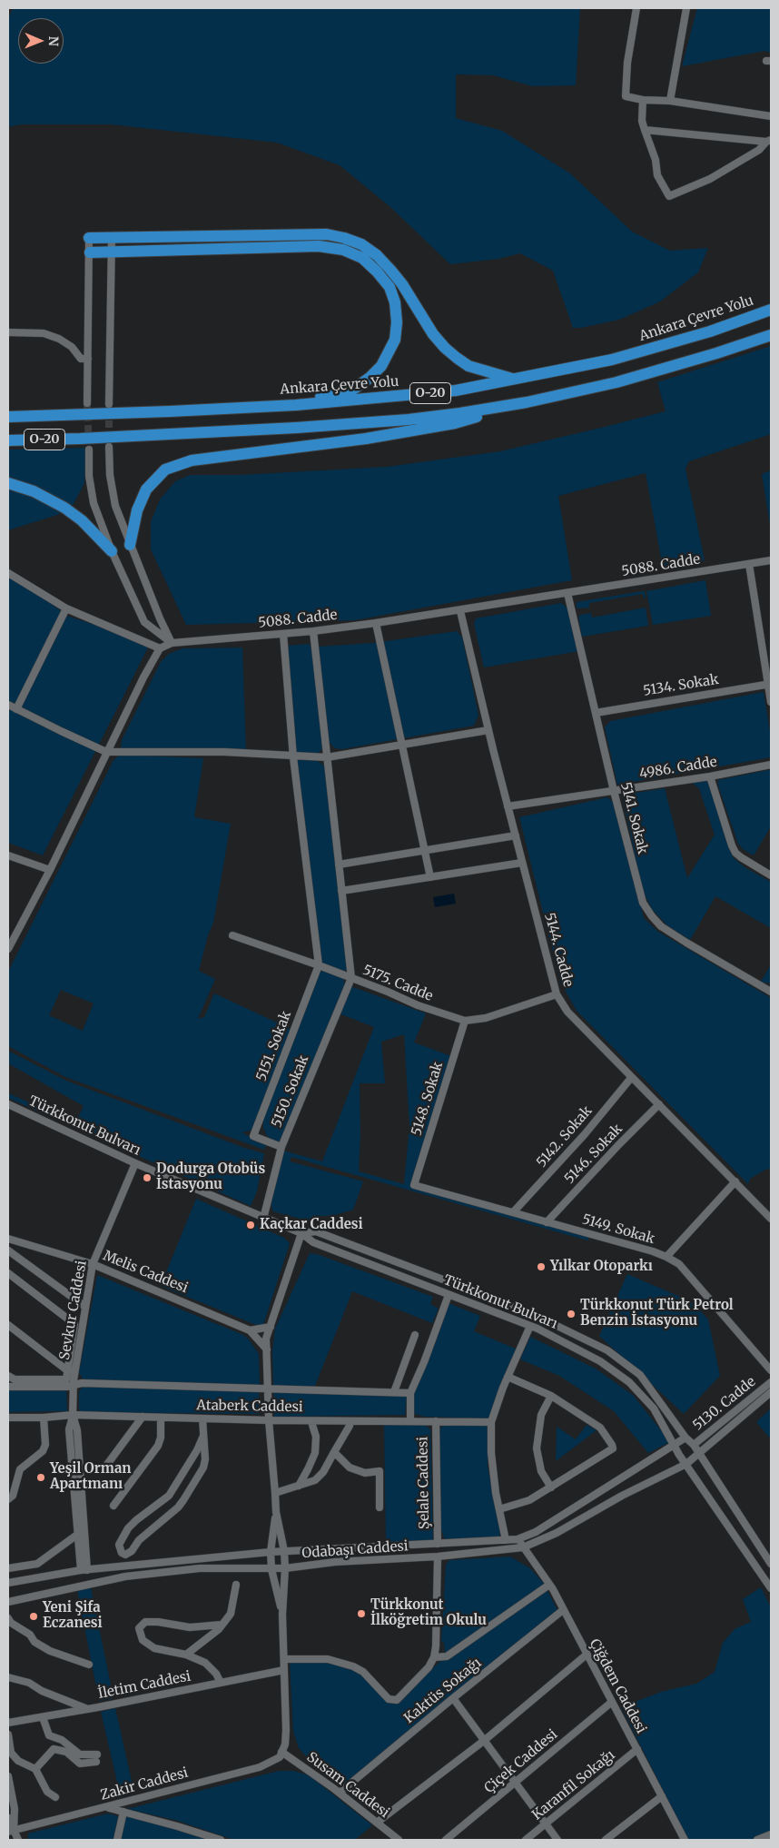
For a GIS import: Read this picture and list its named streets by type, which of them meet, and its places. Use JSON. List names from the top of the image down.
{
  "streets": {
    "highway": ["Ankara Çevre Yolu", "O-20"],
    "street": [
      "5088. Cadde",
      "5134. Sokak",
      "4986. Cadde",
      "5141. Sokak",
      "5144. Cadde",
      "5175. Cadde",
      "5151. Sokak",
      "5150. Sokak",
      "5148. Sokak",
      "Türkkonut Bulvarı",
      "5142. Sokak",
      "5146. Sokak",
      "5149. Sokak",
      "Melis Caddesi",
      "Sevkur Caddesi",
      "5130. Cadde",
      "Ataberk Caddesi",
      "Şelale Caddesi",
      "Odabaşı Caddesi",
      "İletim Caddesi",
      "Çiğdem Caddesi",
      "Kaktüs Sokağı",
      "Çiçek Caddesi",
      "Zakir Caddesi",
      "Susam Caddesi",
      "Karanfil Sokağı"
    ]
  },
  "crossings": [
    ["5088. Cadde", "5141. Sokak"],
    ["5088. Cadde", "5144. Cadde"],
    ["5134. Sokak", "5141. Sokak"],
    ["4986. Cadde", "5141. Sokak"],
    ["4986. Cadde", "5144. Cadde"],
    ["5144. Cadde", "5175. Cadde"],
    ["5144. Cadde", "5142. Sokak"],
    ["5144. Cadde", "5146. Sokak"],
    ["5175. Cadde", "5151. Sokak"],
    ["5175. Cadde", "5150. Sokak"],
    ["5175. Cadde", "5148. Sokak"],
    ["5151. Sokak", "5150. Sokak"],
    ["5150. Sokak", "Türkkonut Bulvarı"],
    ["5148. Sokak", "5149. Sokak"],
    ["Türkkonut Bulvarı", "Sevkur Caddesi"],
    ["Türkkonut Bulvarı", "5130. Cadde"],
    ["Türkkonut Bulvarı", "Odabaşı Caddesi"],
    ["5142. Sokak", "5149. Sokak"],
    ["5146. Sokak", "5149. Sokak"],
    ["Melis Caddesi", "Sevkur Caddesi"],
    ["Sevkur Caddesi", "Ataberk Caddesi"],
    ["Sevkur Caddesi", "Odabaşı Caddesi"],
    ["5130. Cadde", "Odabaşı Caddesi"],
    ["Ataberk Caddesi", "Şelale Caddesi"],
    ["Şelale Caddesi", "Odabaşı Caddesi"],
    ["Odabaşı Caddesi", "Çiğdem Caddesi"],
    ["Çiğdem Caddesi", "Kaktüs Sokağı"],
    ["Çiğdem Caddesi", "Çiçek Caddesi"],
    ["Çiğdem Caddesi", "Karanfil Sokağı"],
    ["Kaktüs Sokağı", "Susam Caddesi"],
    ["Zakir Caddesi", "Susam Caddesi"]
  ],
  "places": [
    "Dodurga Otobüs İstasyonu",
    "Kaçkar Caddesi",
    "Yılkar Otoparkı",
    "Türkkonut Türk Petrol Benzin İstasyonu",
    "Yeşil Orman Apartmanı",
    "Türkkonut İlköğretim Okulu",
    "Yeni Şifa Eczanesi"
  ],
  "north": "right"
}
